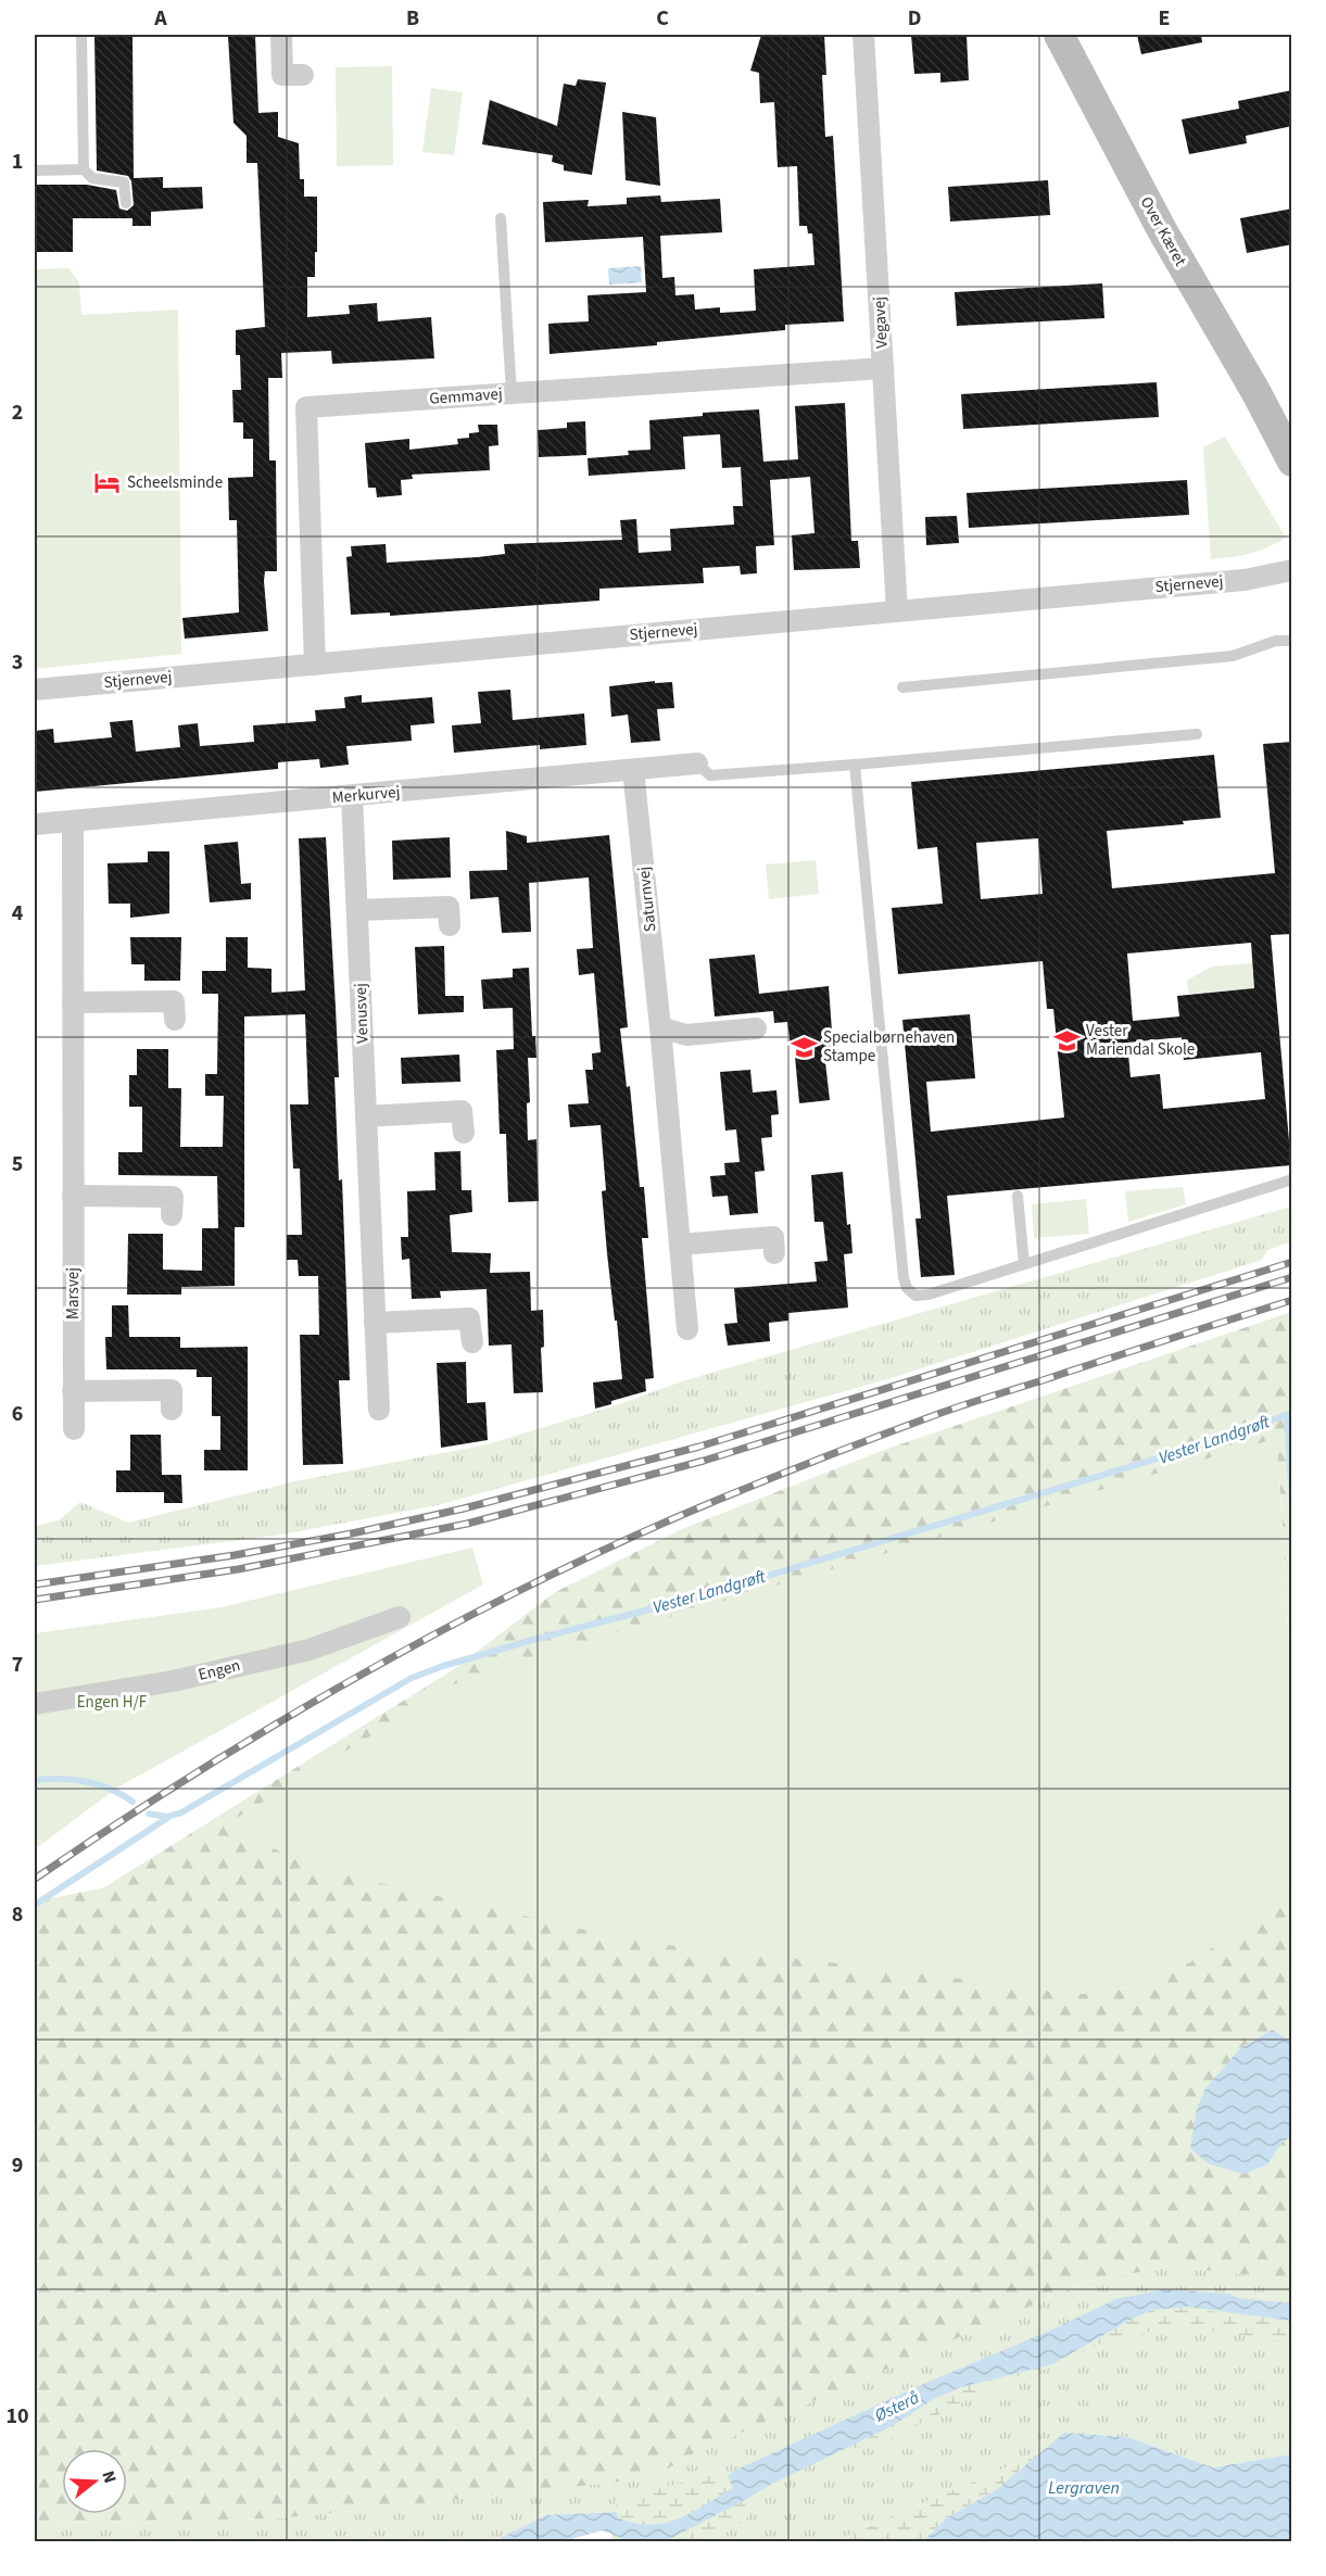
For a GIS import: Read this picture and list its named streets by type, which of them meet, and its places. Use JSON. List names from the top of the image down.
{
  "streets": {
    "main road": ["Over Kæret"],
    "street": [
      "Vegavej",
      "Gemmavej",
      "Stjernevej",
      "Merkurvej",
      "Saturnvej",
      "Venusvej",
      "Marsvej",
      "Engen"
    ]
  },
  "crossings": [
    ["Vegavej", "Gemmavej"],
    ["Vegavej", "Stjernevej"],
    ["Gemmavej", "Stjernevej"],
    ["Merkurvej", "Saturnvej"],
    ["Merkurvej", "Venusvej"],
    ["Merkurvej", "Marsvej"]
  ],
  "water": ["Vester Landgrøft", "Østerå", "Lergraven"],
  "parks": ["Engen H/F"],
  "places": {
    "hotel": ["Scheelsminde"],
    "school or university": ["Vester Mariendal Skole", "Specialbørnehaven Stampe"]
  },
  "north": "right",
  "grid": {
    "columns": [
      "A",
      "B",
      "C",
      "D",
      "E"
    ],
    "rows": [
      "1",
      "2",
      "3",
      "4",
      "5",
      "6",
      "7",
      "8",
      "9",
      "10"
    ]
  }
}
